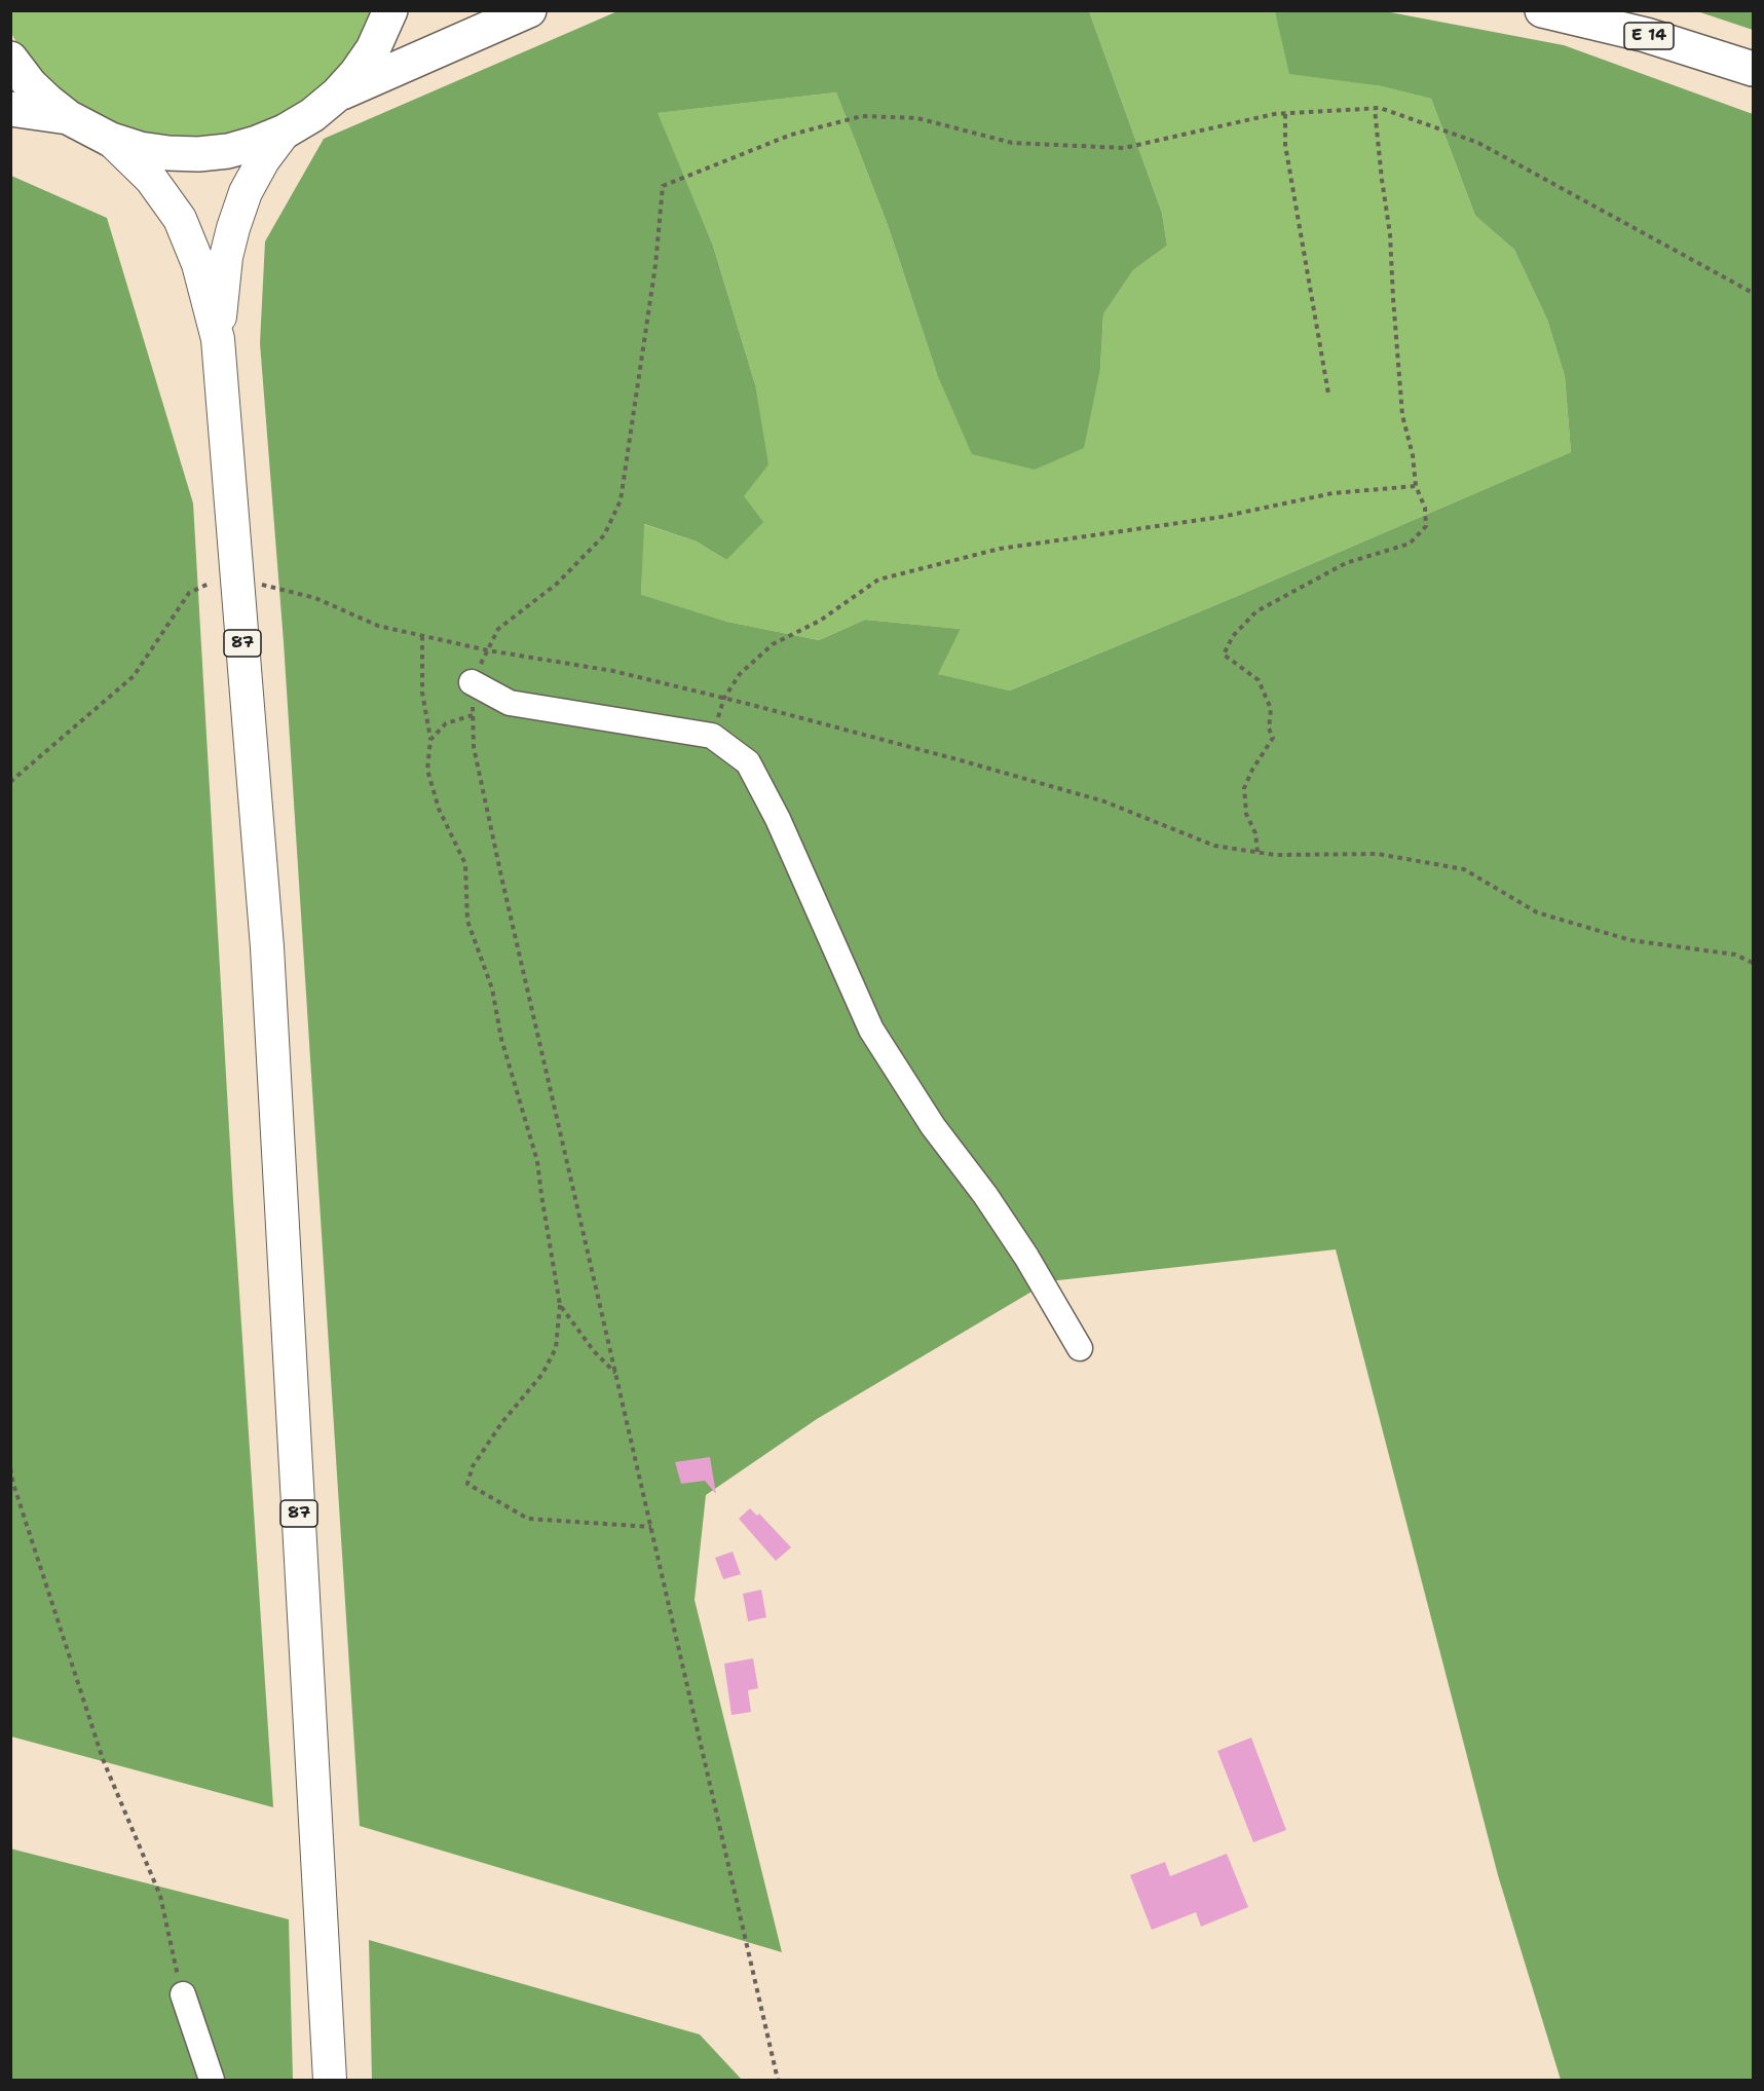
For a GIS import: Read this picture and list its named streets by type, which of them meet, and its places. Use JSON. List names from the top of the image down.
{
  "streets": {
    "highway": ["E 14"],
    "main road": ["87"]
  }
}
